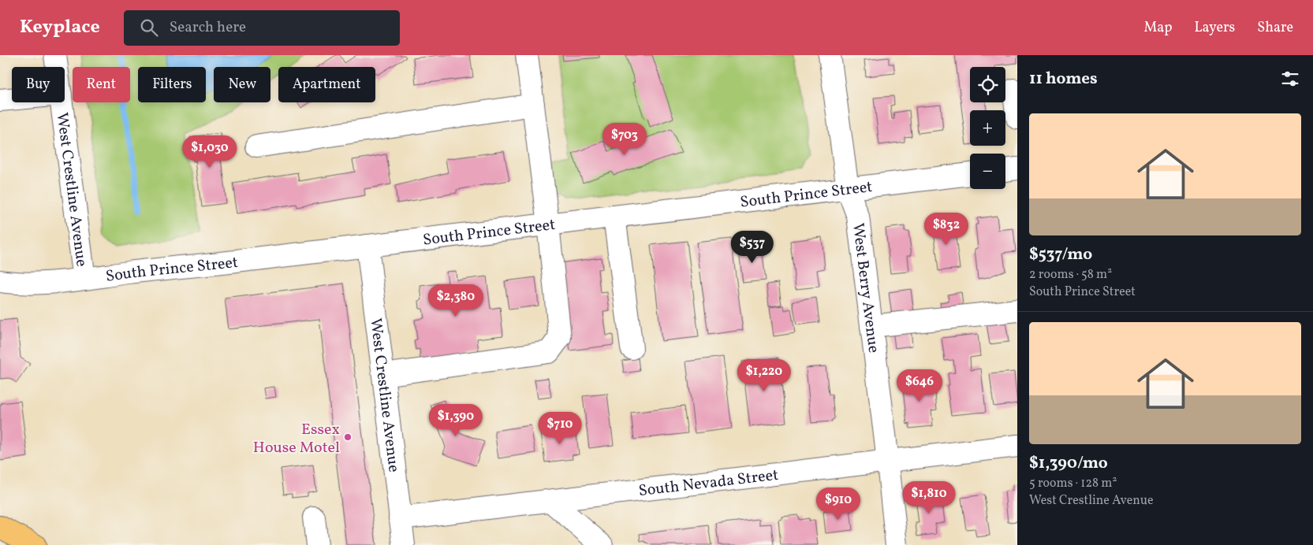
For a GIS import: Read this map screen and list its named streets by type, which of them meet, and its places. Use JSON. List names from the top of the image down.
{
  "streets": {
    "street": [
      "West Crestline Avenue",
      "South Prince Street",
      "West Berry Avenue",
      "South Nevada Street"
    ]
  },
  "crossings": [
    ["West Crestline Avenue", "South Prince Street"],
    ["West Crestline Avenue", "South Nevada Street"],
    ["South Prince Street", "West Berry Avenue"],
    ["West Berry Avenue", "South Nevada Street"]
  ],
  "places": ["Essex House Motel"],
  "page": {
    "header": "Keyplace",
    "search": "Search here",
    "nav": ["Map", "Layers", "Share"],
    "heading": "11 homes",
    "map_buttons": ["+", "−"],
    "chip": [
      "Buy",
      "Rent",
      "Filters",
      "New",
      "Apartment"
    ],
    "list": [
      {
        "name": "$537/mo",
        "note": "2 rooms · 58 m² · South Prince Street"
      },
      {
        "name": "$1,390/mo",
        "note": "5 rooms · 128 m² · West Crestline Avenue"
      }
    ],
    "price": [
      "$703",
      "$1,030",
      "$832",
      "$537",
      "$2,380",
      "$1,220",
      "$646",
      "$1,390",
      "$710",
      "$1,810",
      "$910"
    ]
  }
}
